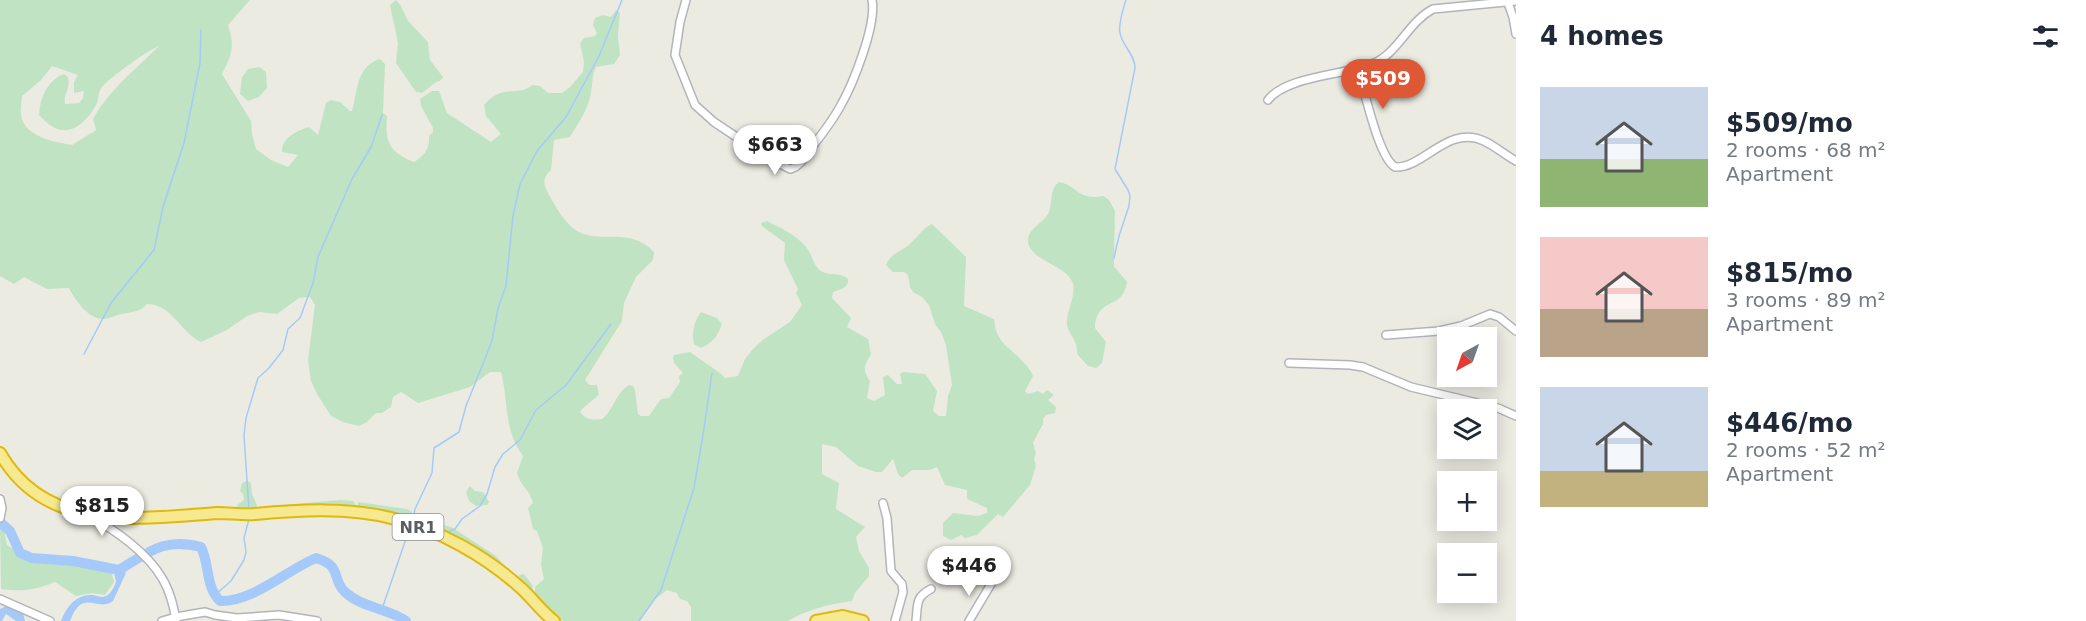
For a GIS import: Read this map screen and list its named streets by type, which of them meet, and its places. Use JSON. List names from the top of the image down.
{
  "streets": {
    "highway": ["NR1"]
  },
  "north": "bottom left",
  "page": {
    "heading": "4 homes",
    "price": [
      "$509",
      "$663",
      "$815",
      "$446"
    ],
    "list": [
      {
        "name": "$509/mo",
        "note": "2 rooms · 68 m² · Apartment"
      },
      {
        "name": "$815/mo",
        "note": "3 rooms · 89 m² · Apartment"
      },
      {
        "name": "$446/mo",
        "note": "2 rooms · 52 m² · Apartment"
      }
    ],
    "map_buttons": ["+", "−"]
  }
}
